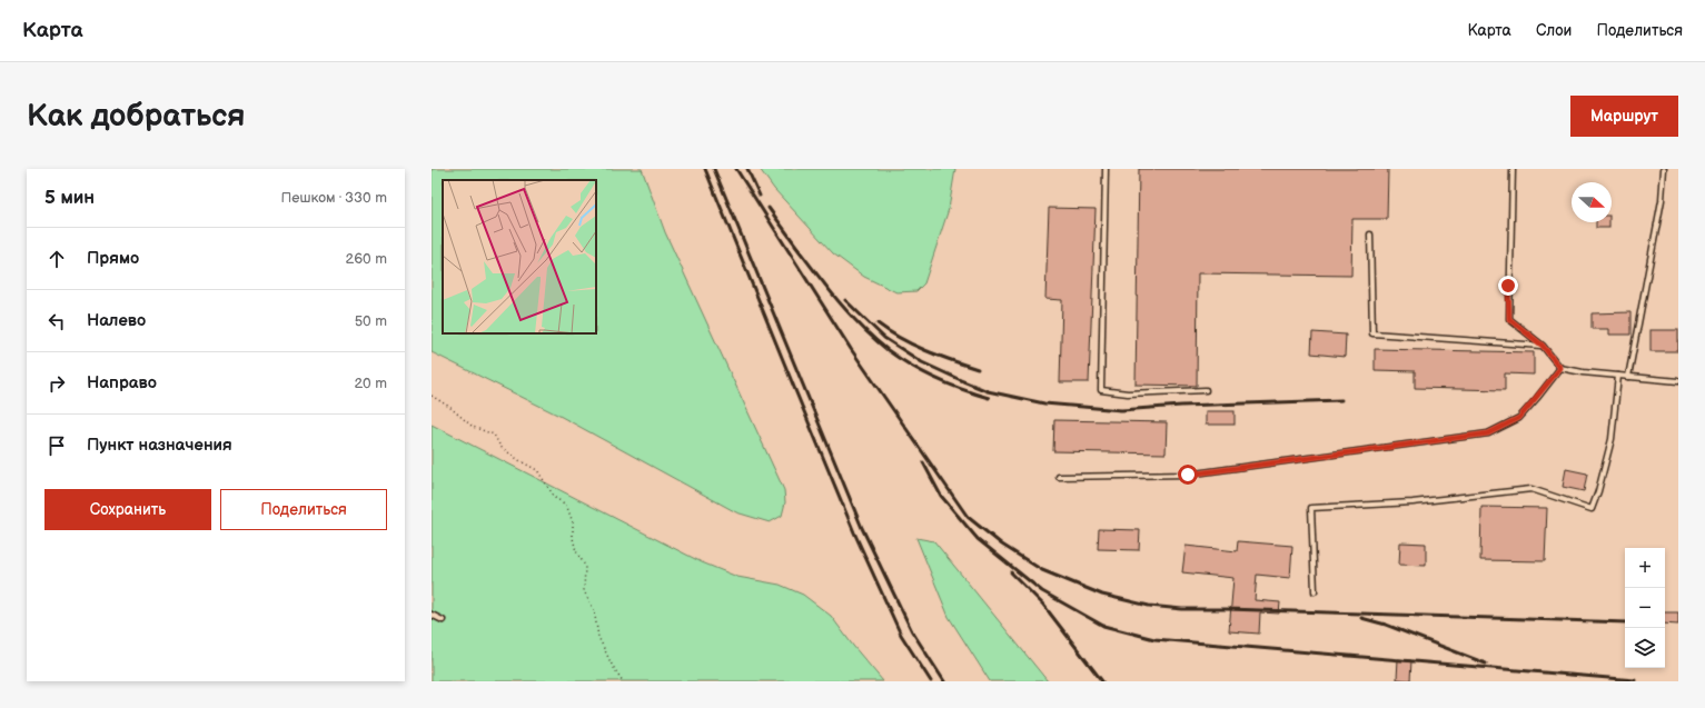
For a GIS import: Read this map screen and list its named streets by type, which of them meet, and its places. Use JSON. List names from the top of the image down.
{
  "north": "right",
  "page": {
    "header": "Карта",
    "nav": ["Карта", "Слои", "Поделиться"],
    "buttons": [
      "Маршрут",
      ["Сохранить", "Поделиться"]
    ],
    "title": "Как добраться",
    "heading": ["5 мин", "Пешком · 330 m"],
    "list": [
      ["Прямо", "260 m"],
      ["Налево", "50 m"],
      ["Направо", "20 m"],
      "Пункт назначения"
    ],
    "map_buttons": ["+", "−"]
  }
}
